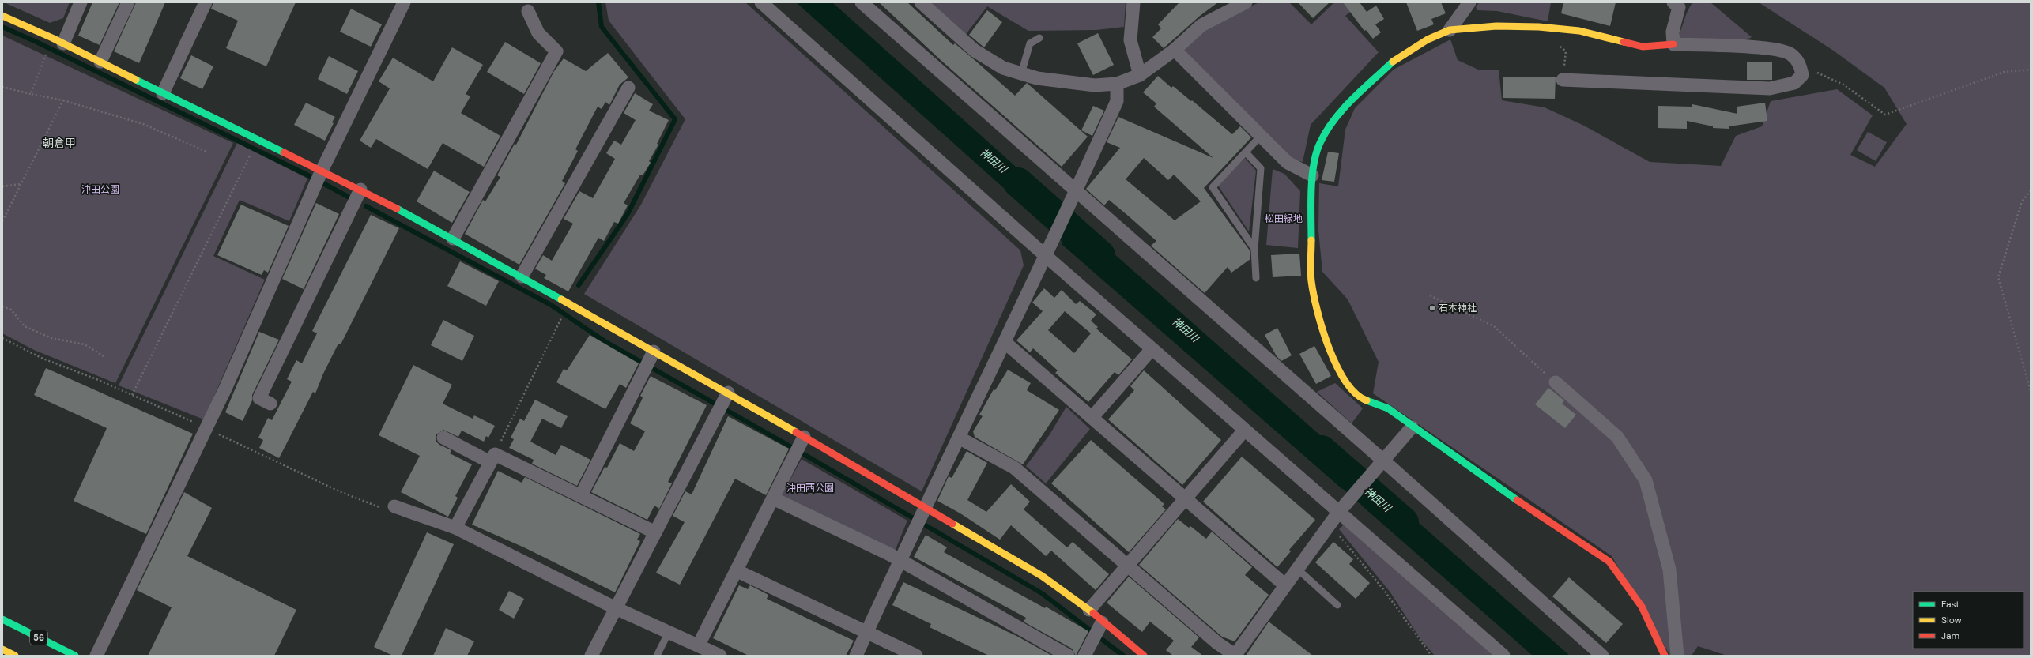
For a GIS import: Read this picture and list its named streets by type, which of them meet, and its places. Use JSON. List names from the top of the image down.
{
  "streets": {
    "main road": ["56"]
  },
  "districts": ["朝倉甲"],
  "water": ["神田川"],
  "parks": ["沖田公園", "松田緑地", "沖田西公園"],
  "places": ["石本神社"],
  "legend": ["Fast", "Slow", "Jam"]
}
